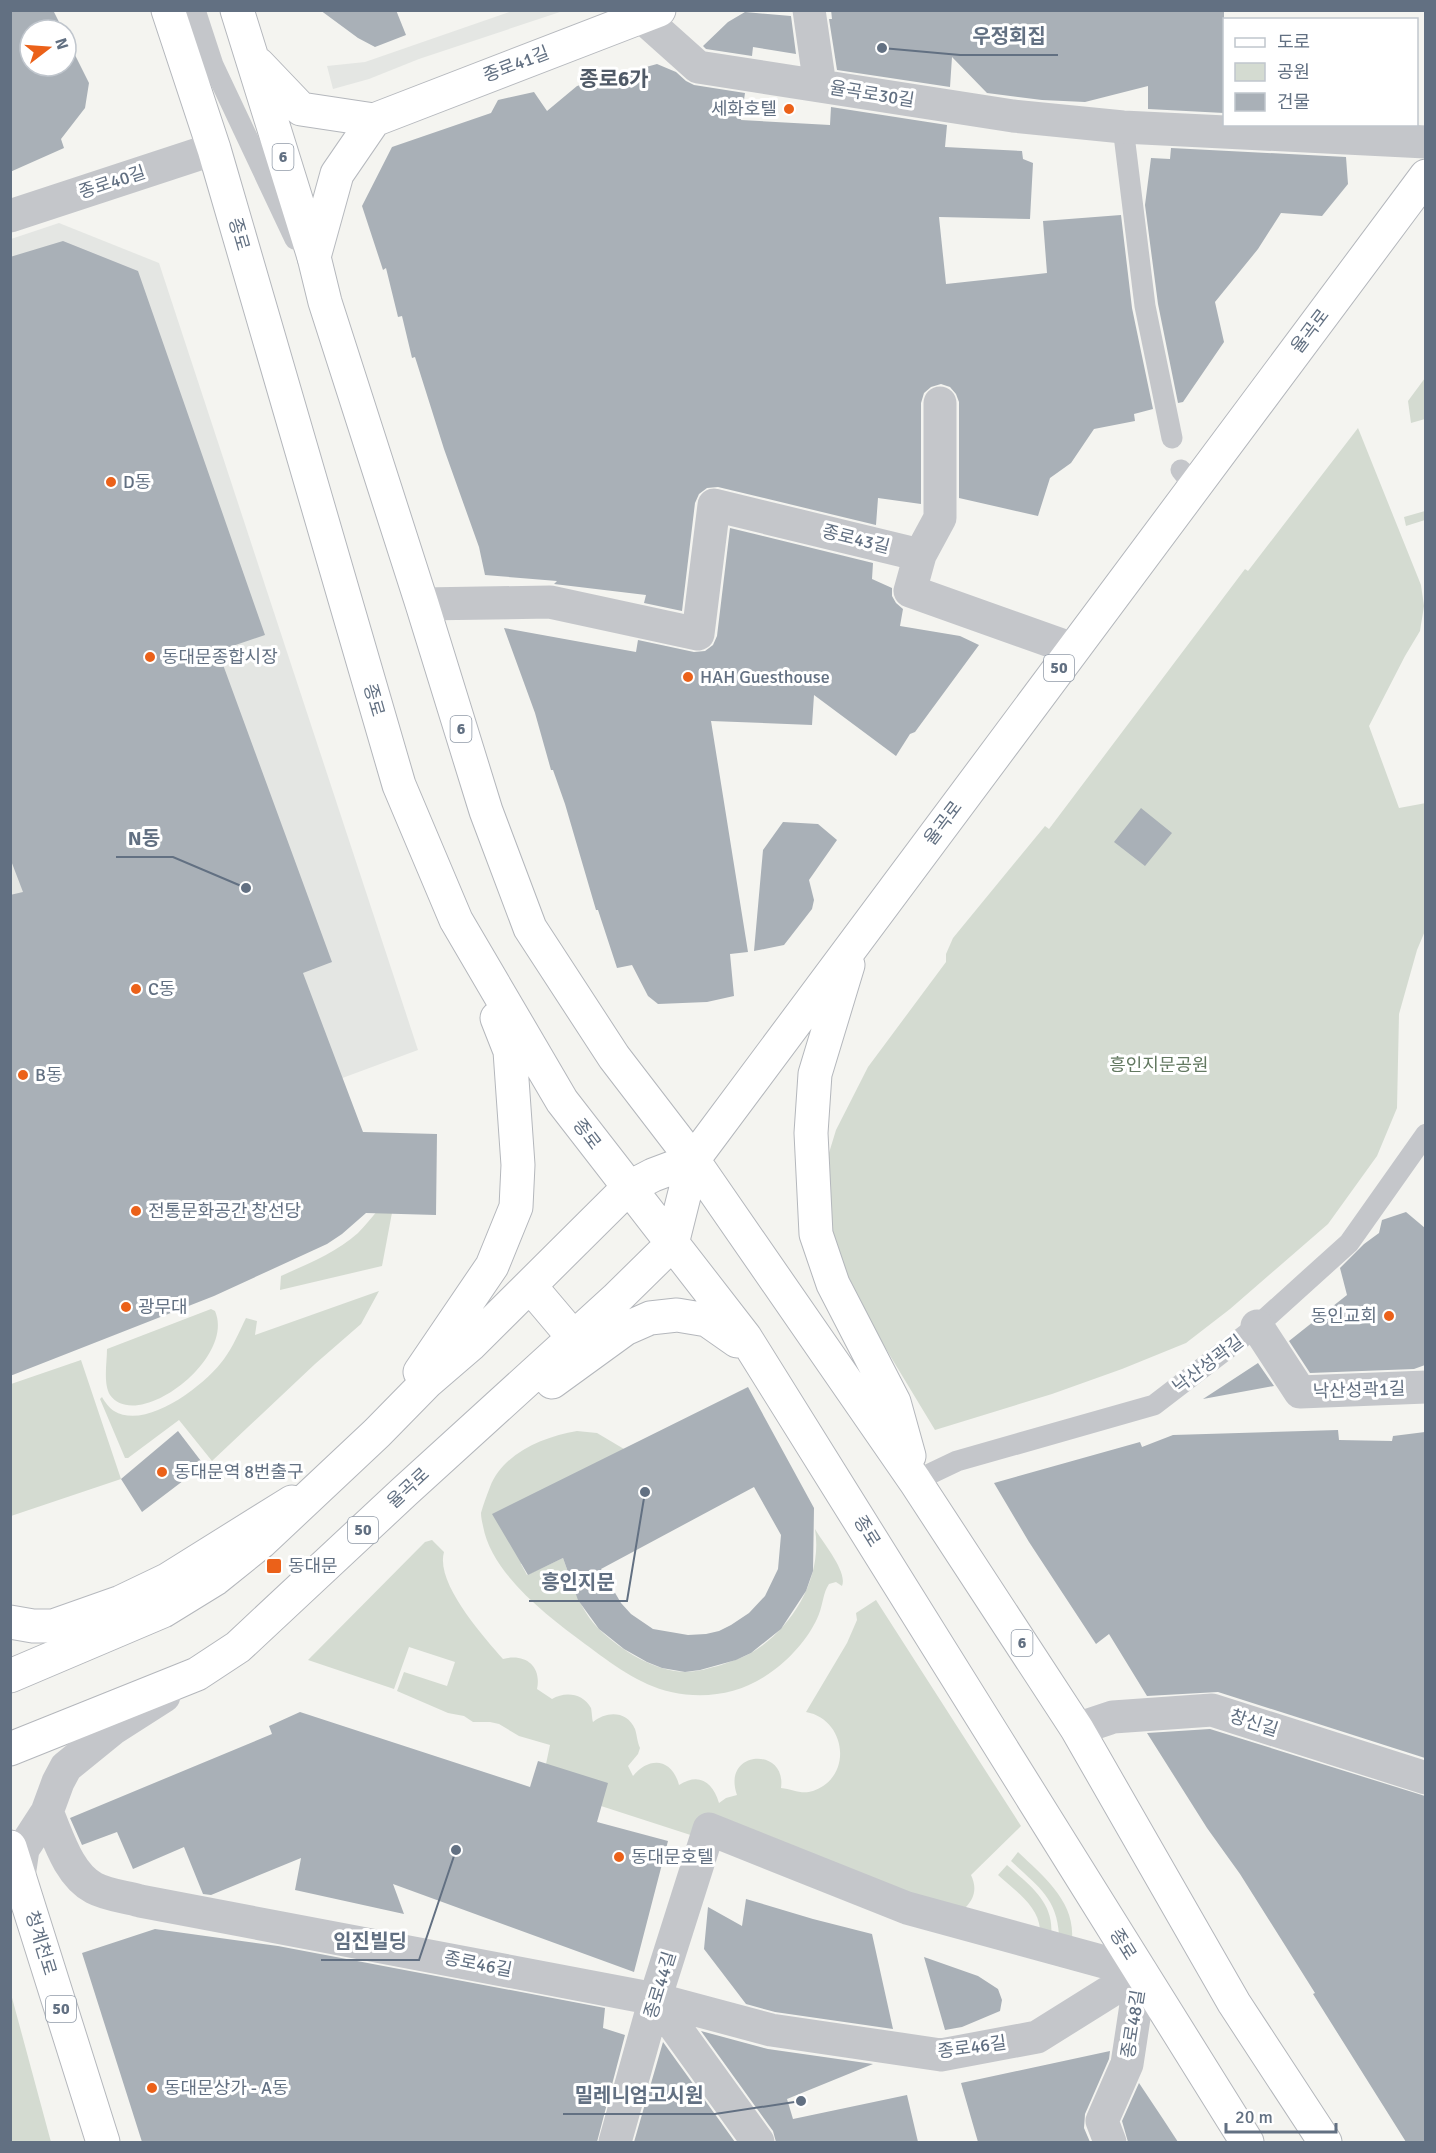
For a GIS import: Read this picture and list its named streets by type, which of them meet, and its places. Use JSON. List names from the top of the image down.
{
  "streets": {
    "main road": [
      "종로41길",
      "6",
      "종로",
      "율곡로",
      "50",
      "청계천로"
    ],
    "street": [
      "율곡로30길",
      "종로40길",
      "종로43길",
      "낙산성곽1길",
      "창신길",
      "종로46길",
      "종로44길",
      "종로48길"
    ],
    "lane": ["낙산성곽길"]
  },
  "crossings": [
    ["종로41길", "율곡로30길"],
    ["6", "율곡로"],
    ["6", "종로43길"],
    ["6", "낙산성곽길"],
    ["6", "창신길"],
    ["종로40길", "종로"],
    ["종로", "율곡로"],
    ["종로", "종로46길"],
    ["종로", "종로44길"],
    ["종로", "종로48길"],
    ["낙산성곽길", "낙산성곽1길"],
    ["종로46길", "종로44길"],
    ["종로46길", "종로48길"],
    ["종로44길", "종로48길"]
  ],
  "districts": ["종로6가"],
  "parks": ["흥인지문공원"],
  "places": {
    "other": [
      "우정회집",
      "세화호텔",
      "D동",
      "동대문종합시장",
      "HAH Guesthouse",
      "N동",
      "C동",
      "B동",
      "전통문화공간 창선당",
      "광무대",
      "동인교회",
      "동대문역 8번출구",
      "흥인지문",
      "임진빌딩",
      "동대문호텔",
      "동대문상가 - A동",
      "밀레니엄고시원"
    ],
    "transit": ["동대문"]
  },
  "legend": ["도로", "공원", "건물"],
  "scale_bar": "20 m",
  "north": "right"
}
